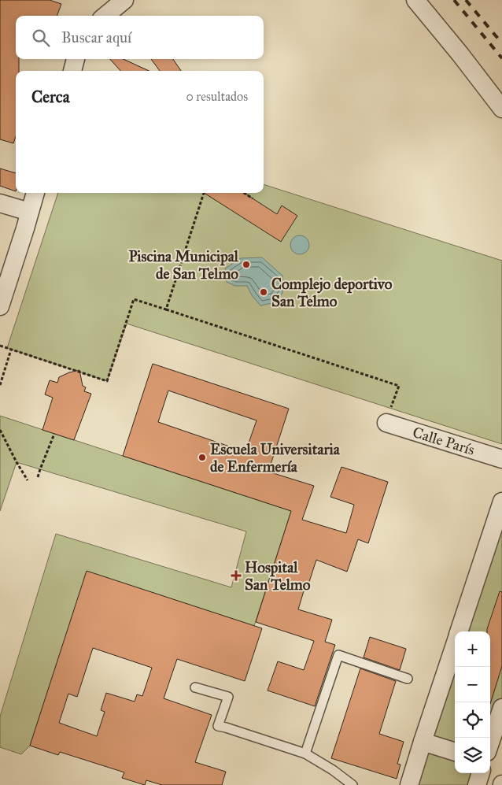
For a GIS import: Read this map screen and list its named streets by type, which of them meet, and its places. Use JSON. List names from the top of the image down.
{
  "streets": {
    "street": ["Calle París"]
  },
  "places": {
    "other": ["Piscina Municipal de San Telmo", "Complejo deportivo San Telmo", "Escuela Universitaria de Enfermería"],
    "health": ["Hospital San Telmo"]
  },
  "page": {
    "search": "Buscar aquí",
    "heading": ["Cerca", "0 resultados"],
    "map_buttons": ["+", "−"]
  }
}
